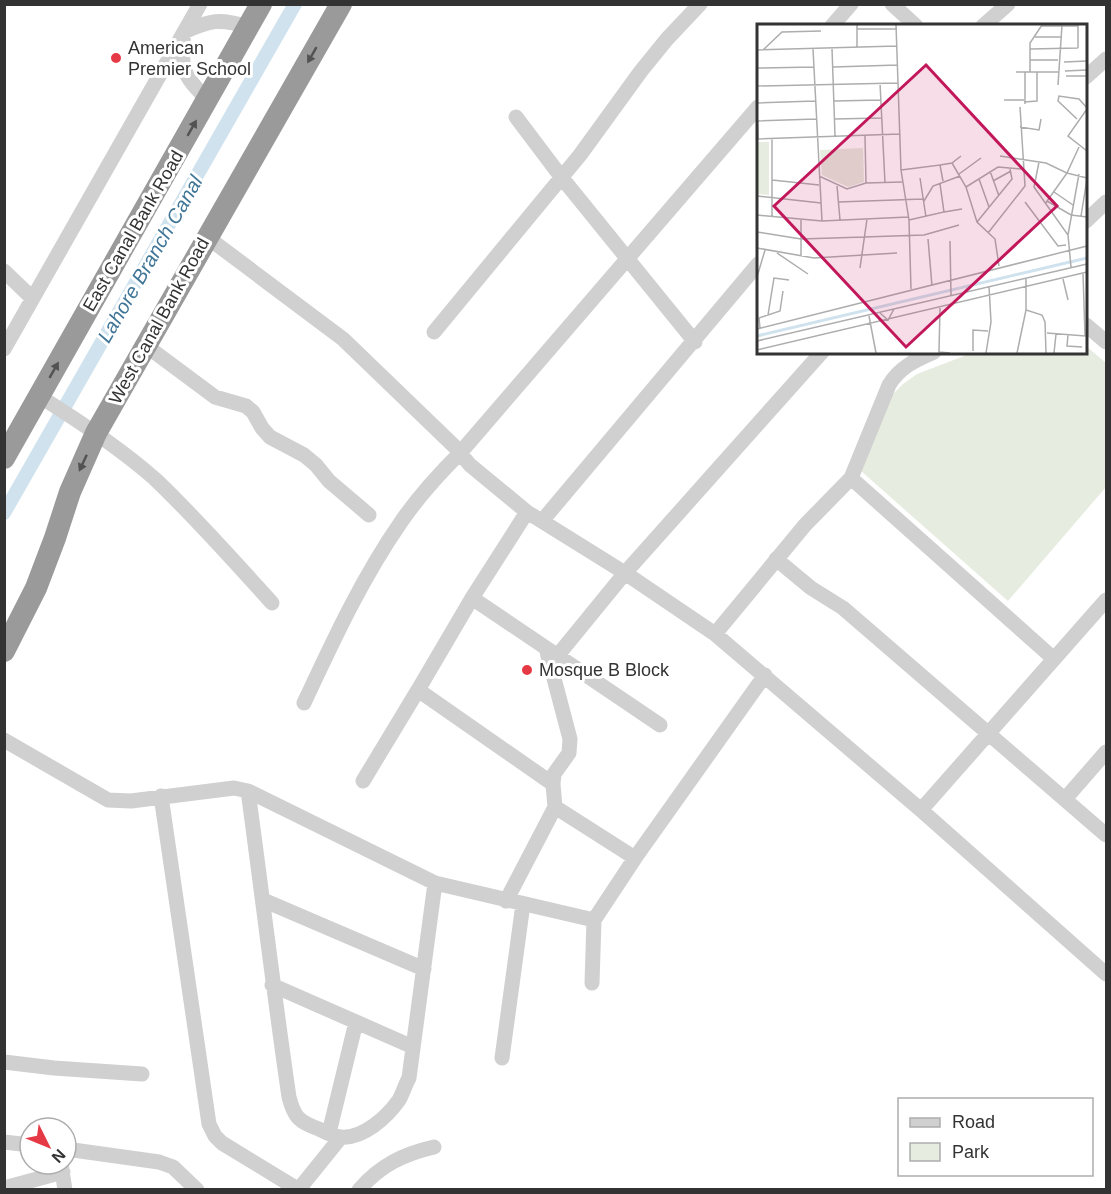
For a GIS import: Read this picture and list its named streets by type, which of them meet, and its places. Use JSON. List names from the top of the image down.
{
  "streets": {
    "highway": ["East Canal Bank Road", "West Canal Bank Road"]
  },
  "one_way": ["East Canal Bank Road", "West Canal Bank Road"],
  "water": ["Lahore Branch Canal"],
  "places": ["American Premier School", "Mosque B Block"],
  "legend": ["Road", "Park"],
  "north": "bottom right"
}
